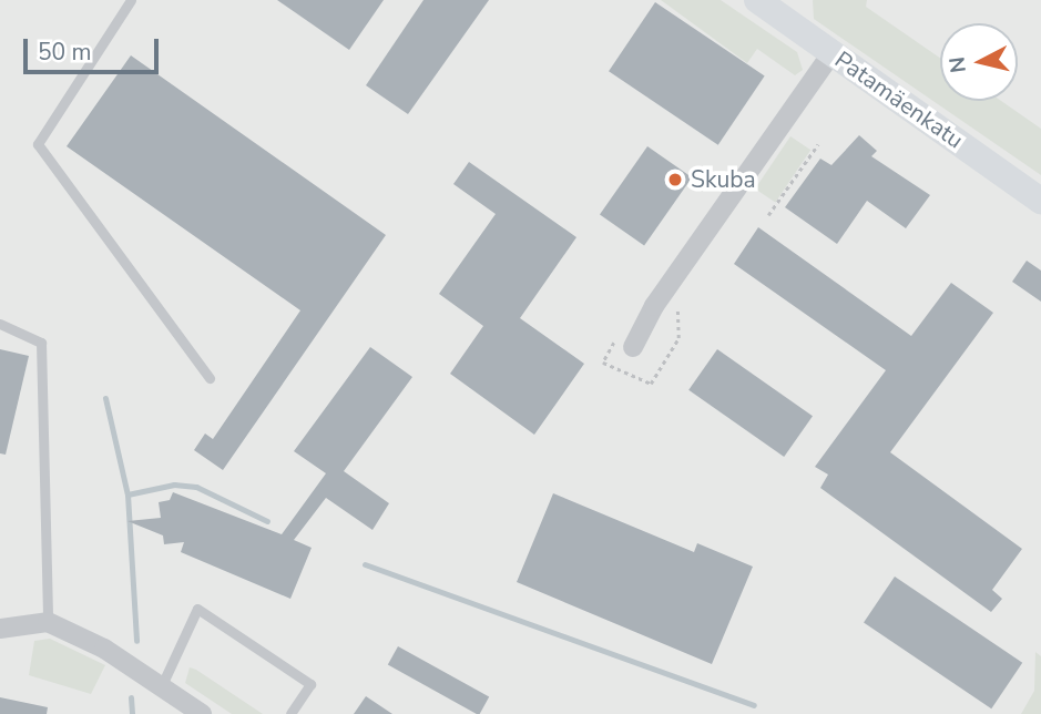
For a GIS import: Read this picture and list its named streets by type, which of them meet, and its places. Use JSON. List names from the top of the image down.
{
  "streets": {
    "main road": ["Patamäenkatu"]
  },
  "places": ["Skuba"],
  "scale_bar": "50 m",
  "north": "left"
}
